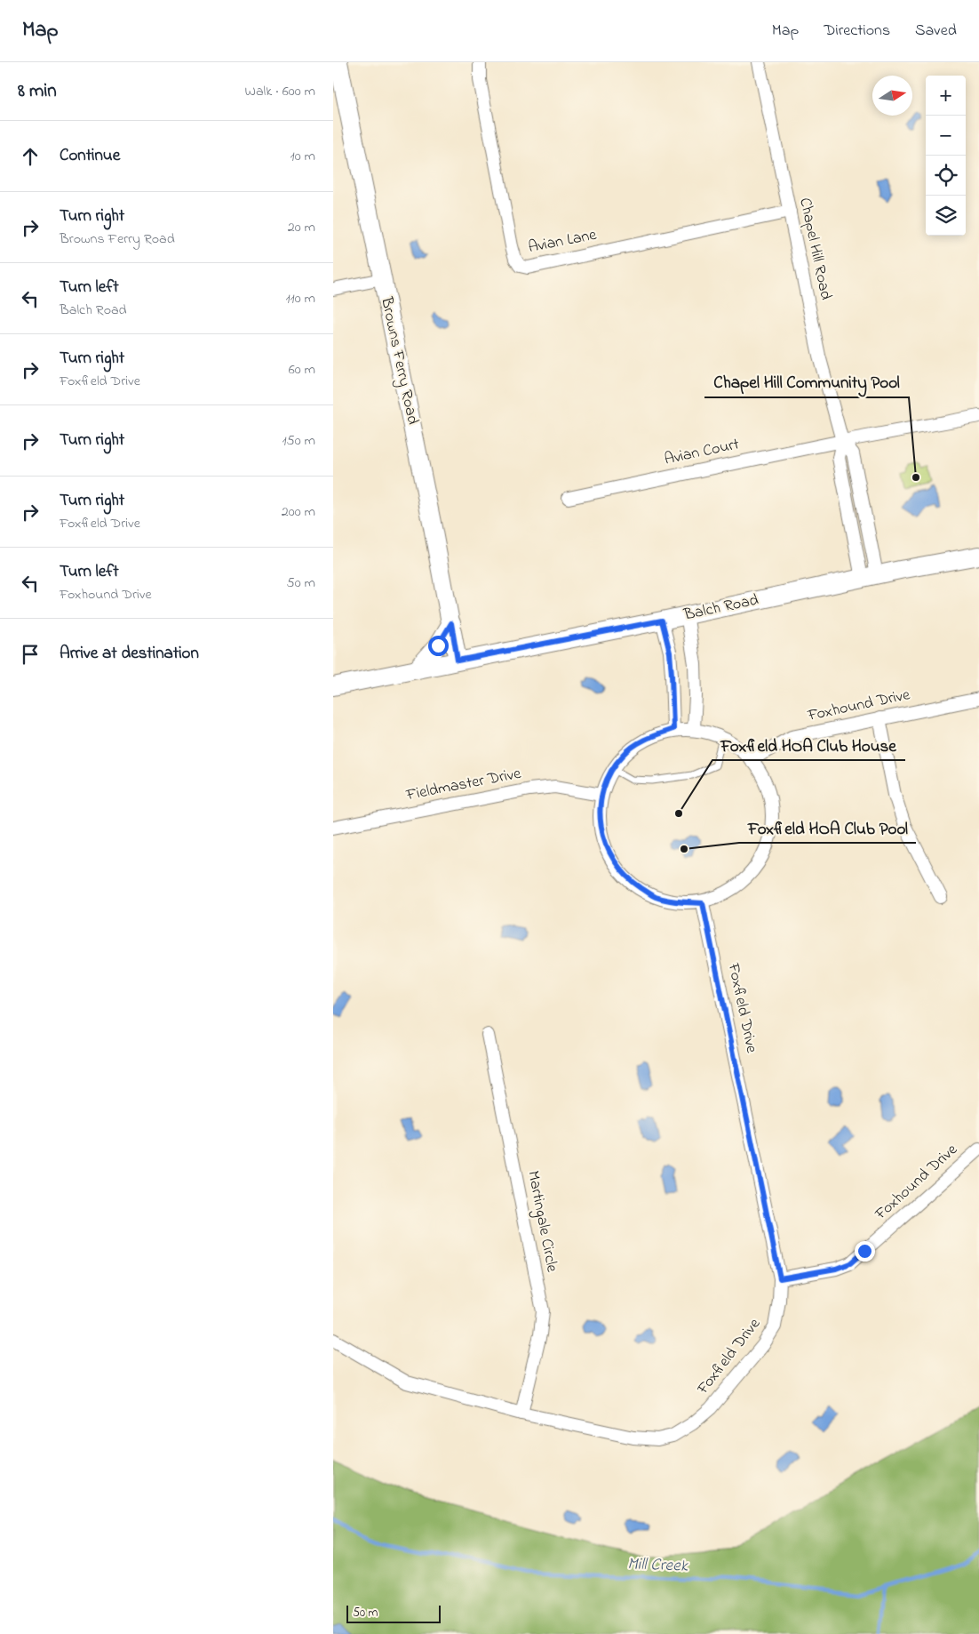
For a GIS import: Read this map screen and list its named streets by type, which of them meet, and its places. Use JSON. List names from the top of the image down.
{
  "streets": {
    "street": [
      "Avian Lane",
      "Chapel Hill Road",
      "Browns Ferry Road",
      "Avian Court",
      "Balch Road",
      "Foxhound Drive",
      "Fieldmaster Drive",
      "Foxfield Drive",
      "Martingale Circle"
    ]
  },
  "crossings": [
    ["Avian Lane", "Chapel Hill Road"],
    ["Chapel Hill Road", "Avian Court"],
    ["Chapel Hill Road", "Balch Road"],
    ["Browns Ferry Road", "Balch Road"],
    ["Foxhound Drive", "Foxfield Drive"],
    ["Foxfield Drive", "Martingale Circle"]
  ],
  "water": ["Mill Creek"],
  "places": ["Chapel Hill Community Pool", "Foxfield HOA Club House", "Foxfield HOA Club Pool"],
  "scale_bar": "50 m",
  "north": "right",
  "page": {
    "header": "Map",
    "nav": ["Map", "Directions", "Saved"],
    "heading": ["8 min", "Walk · 600 m"],
    "map_buttons": ["+", "−"],
    "list": [
      ["Continue", "10 m"],
      ["Turn right", "Browns Ferry Road", "20 m"],
      ["Turn left", "Balch Road", "110 m"],
      ["Turn right", "Foxfield Drive", "60 m"],
      ["Turn right", "150 m"],
      ["Turn right", "Foxfield Drive", "200 m"],
      ["Turn left", "Foxhound Drive", "50 m"],
      "Arrive at destination"
    ],
    "scale": "50 m"
  }
}
